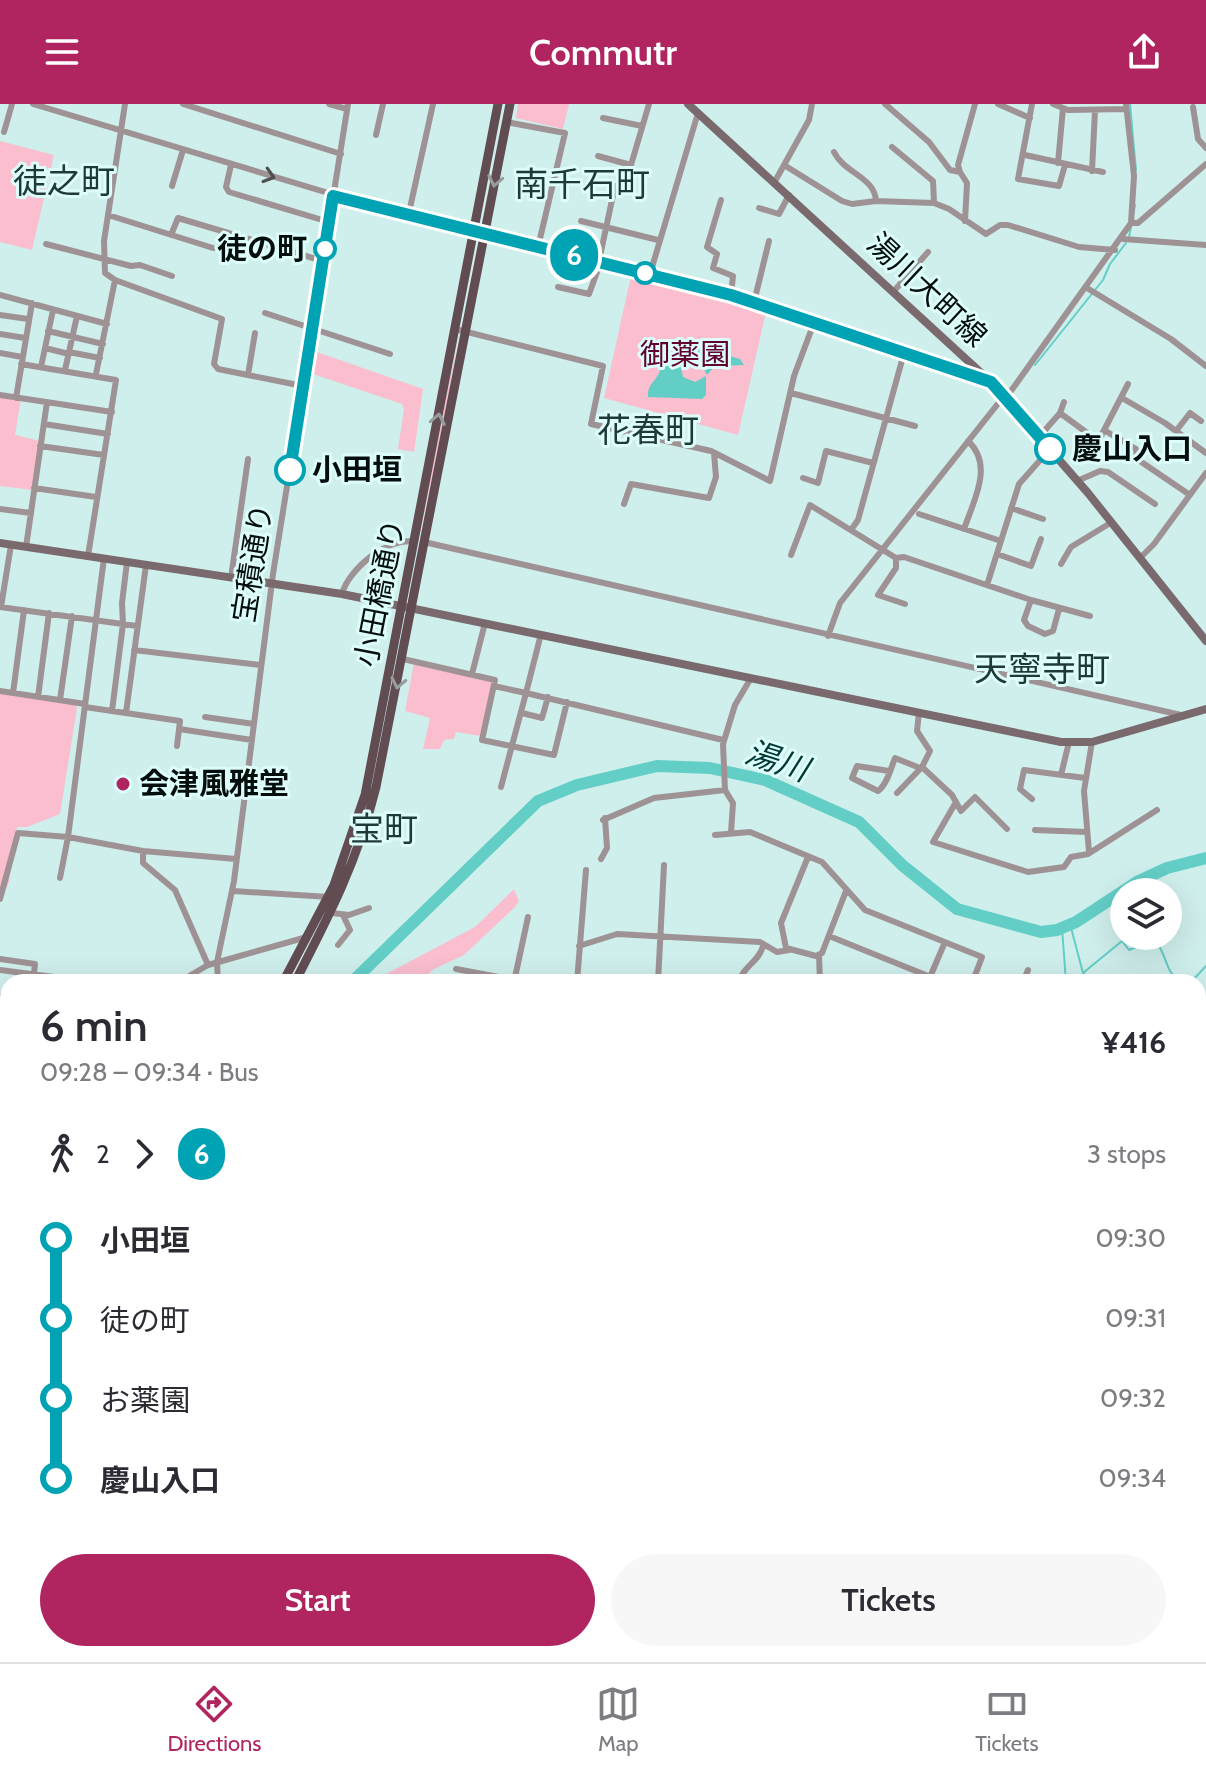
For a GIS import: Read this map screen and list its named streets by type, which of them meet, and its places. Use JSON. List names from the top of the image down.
{
  "streets": {
    "main road": ["小田橋通り"],
    "street": ["湯川大町線", "宝積通り"]
  },
  "districts": [
    "徒之町",
    "南千石町",
    "花春町",
    "天寧寺町",
    "宝町"
  ],
  "water": ["湯川"],
  "parks": ["御薬園"],
  "places": [
    "徒の町",
    "慶山入口",
    "小田垣",
    "会津風雅堂"
  ],
  "lines": ["bus line 6"],
  "page": {
    "header": "Commutr",
    "on_map": "6",
    "heading": ["6 min", "09:28 – 09:34 · Bus", "¥416"],
    "legs": ["2", "6", "3 stops"],
    "list": [
      {
        "name": "小田垣",
        "value": "09:30"
      },
      {
        "name": "徒の町",
        "value": "09:31"
      },
      {
        "name": "お薬園",
        "value": "09:32"
      },
      {
        "name": "慶山入口",
        "value": "09:34"
      }
    ],
    "buttons": ["Start", "Tickets"],
    "tabs": ["Directions", "Map", "Tickets"]
  }
}
